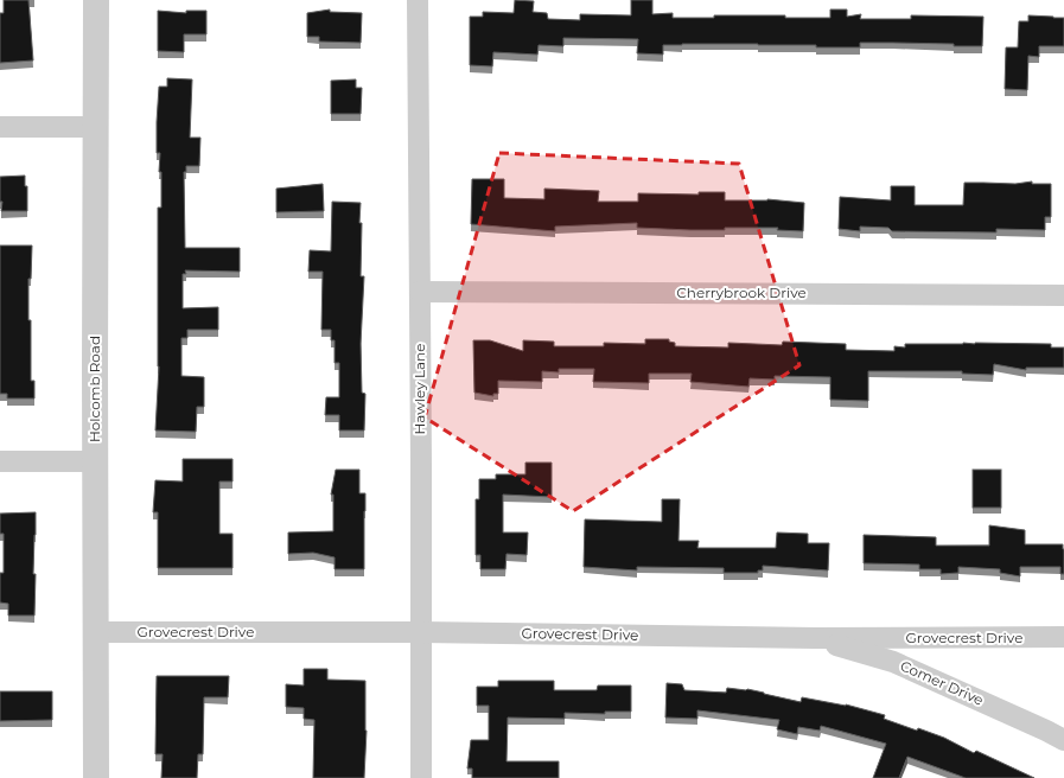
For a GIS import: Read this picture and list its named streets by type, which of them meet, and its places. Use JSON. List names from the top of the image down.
{
  "streets": {
    "street": [
      "Cherrybrook Drive",
      "Holcomb Road",
      "Hawley Lane",
      "Grovecrest Drive",
      "Comer Drive"
    ]
  },
  "crossings": [
    ["Cherrybrook Drive", "Hawley Lane"],
    ["Holcomb Road", "Grovecrest Drive"],
    ["Hawley Lane", "Grovecrest Drive"],
    ["Grovecrest Drive", "Comer Drive"]
  ]
}
